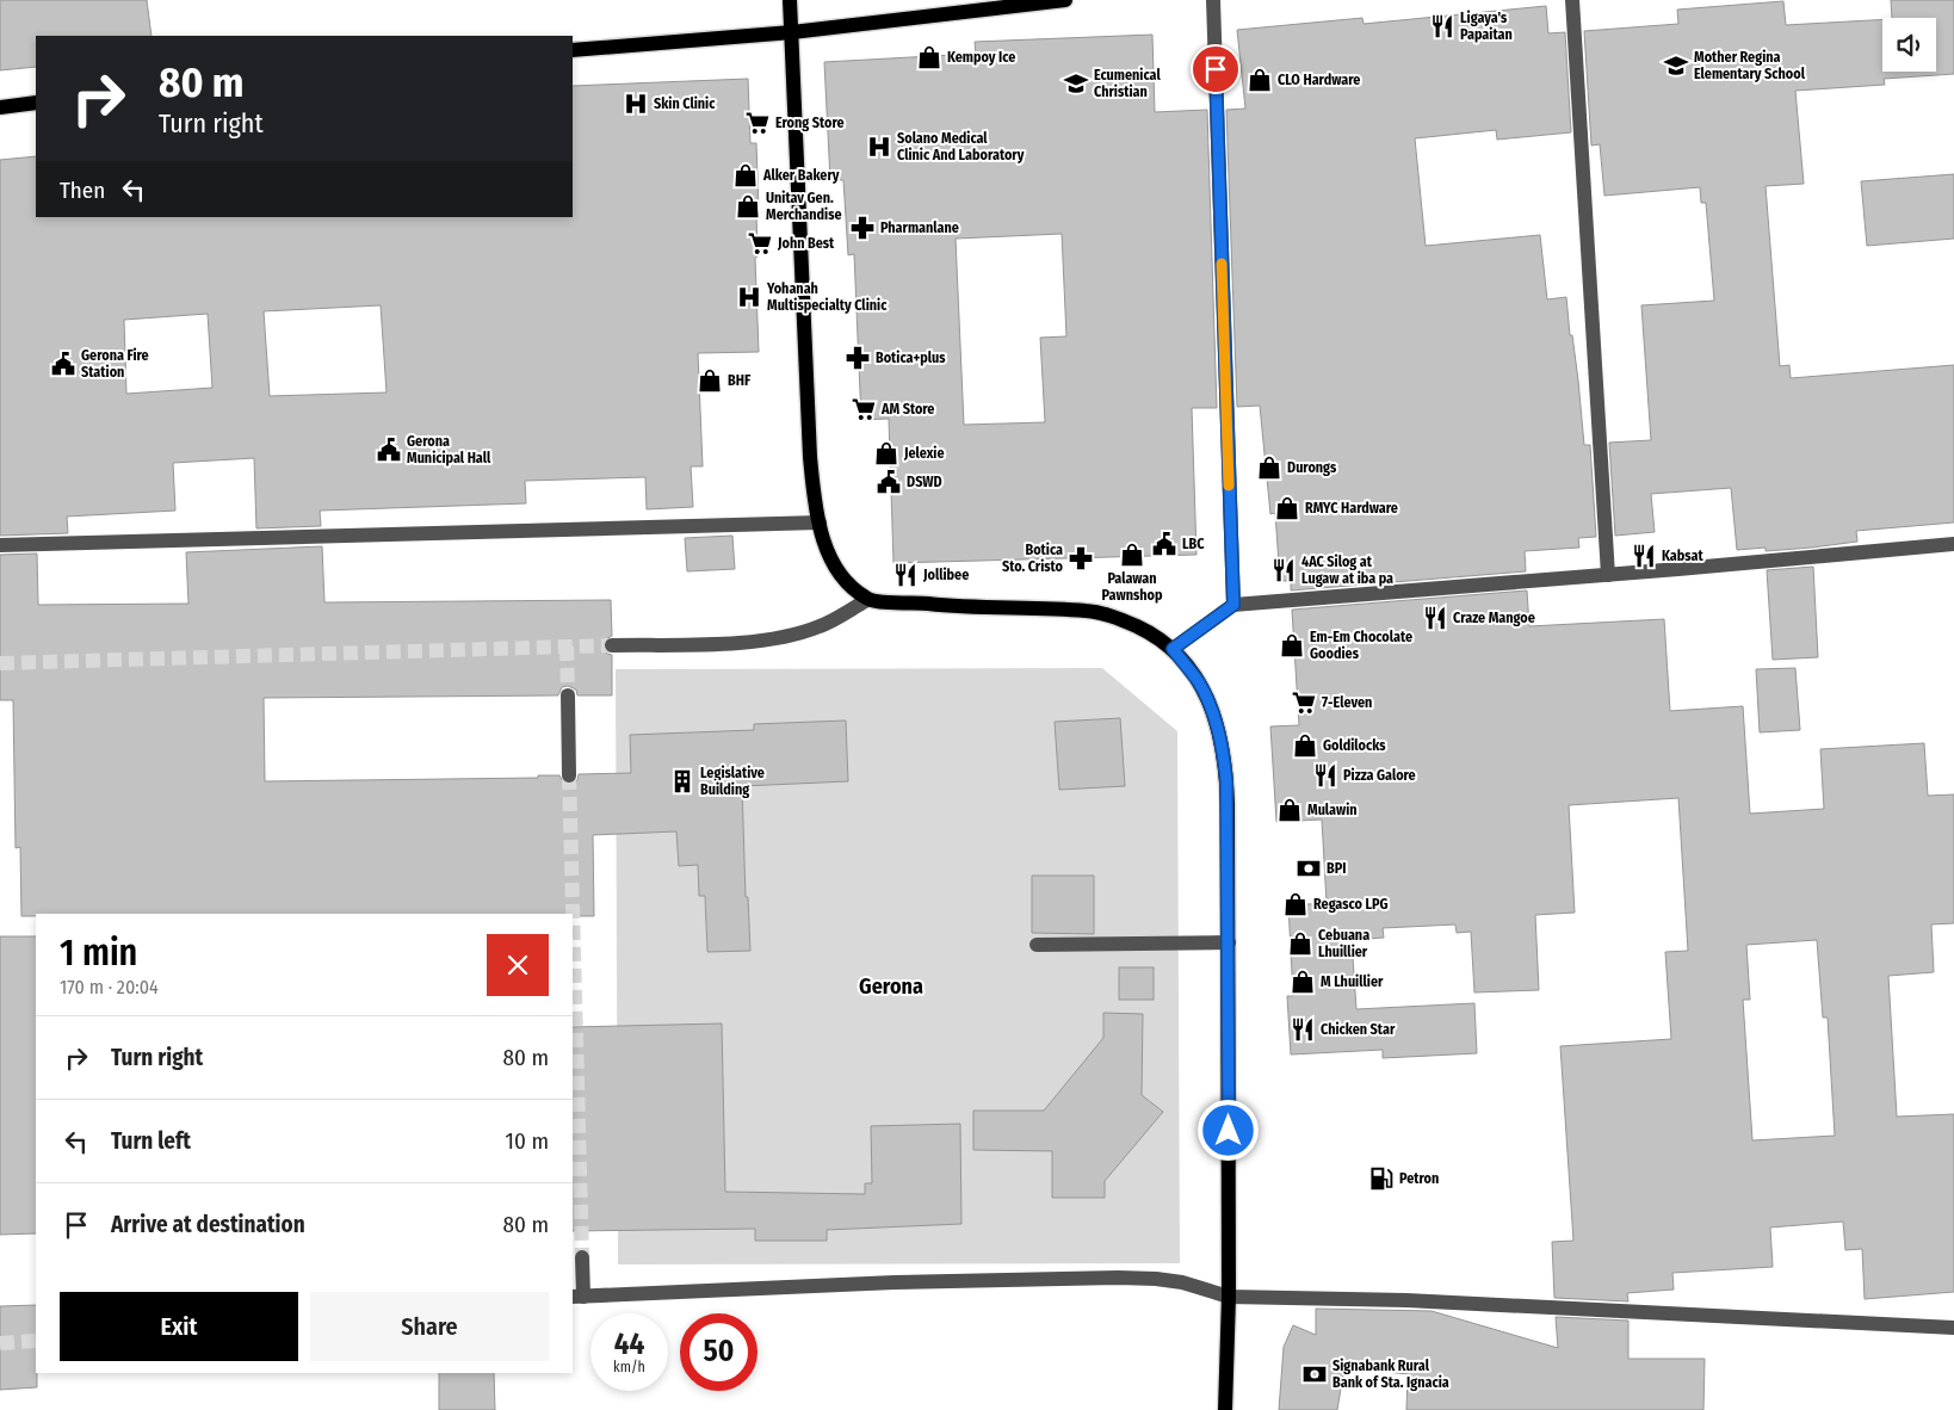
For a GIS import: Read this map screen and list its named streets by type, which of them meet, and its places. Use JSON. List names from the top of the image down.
{
  "districts": ["Gerona"],
  "places": {
    "restaurant": [
      "Ligaya's Papaitan",
      "Kabsat",
      "4AC Silog at Lugaw at iba pa",
      "Jollibee",
      "Craze Mangoe",
      "Pizza Galore",
      "Chicken Star"
    ],
    "shop": [
      "Kempoy Ice",
      "CLO Hardware",
      "Alker Bakery",
      "Unitav Gen. Merchandise",
      "BHF",
      "Jelexie",
      "Durongs",
      "RMYC Hardware",
      "Palawan Pawnshop",
      "Em-Em Chocolate Goodies",
      "Goldilocks",
      "Mulawin",
      "Regasco LPG",
      "Cebuana Lhuillier",
      "M Lhuillier"
    ],
    "school or university": ["Mother Regina Elementary School", "Ecumenical Christian"],
    "hospital": ["Skin Clinic", "Solano Medical Clinic And Laboratory", "Yohanah Multispecialty Clinic"],
    "supermarket": [
      "Erong Store",
      "John Best",
      "AM Store",
      "7-Eleven"
    ],
    "pharmacy": ["Pharmanlane", "Botica+plus", "Botica Sto. Cristo"],
    "public building": [
      "Gerona Fire Station",
      "Gerona Municipal Hall",
      "DSWD",
      "LBC"
    ],
    "building": ["Legislative Building"],
    "bank": ["BPI", "Signabank Rural Bank of Sta. Ignacia"],
    "fuel station": ["Petron"]
  },
  "page": {
    "turn": ["80 m", "Turn right"],
    "then": "Then",
    "heading": ["1 min", "170 m · 20:04"],
    "list": [
      {
        "name": "Turn right",
        "value": "80 m"
      },
      {
        "name": "Turn left",
        "value": "10 m"
      },
      {
        "name": "Arrive at destination",
        "value": "80 m"
      }
    ],
    "buttons": ["Exit", "Share"],
    "speed": "44 km/h",
    "limit": "50"
  }
}
